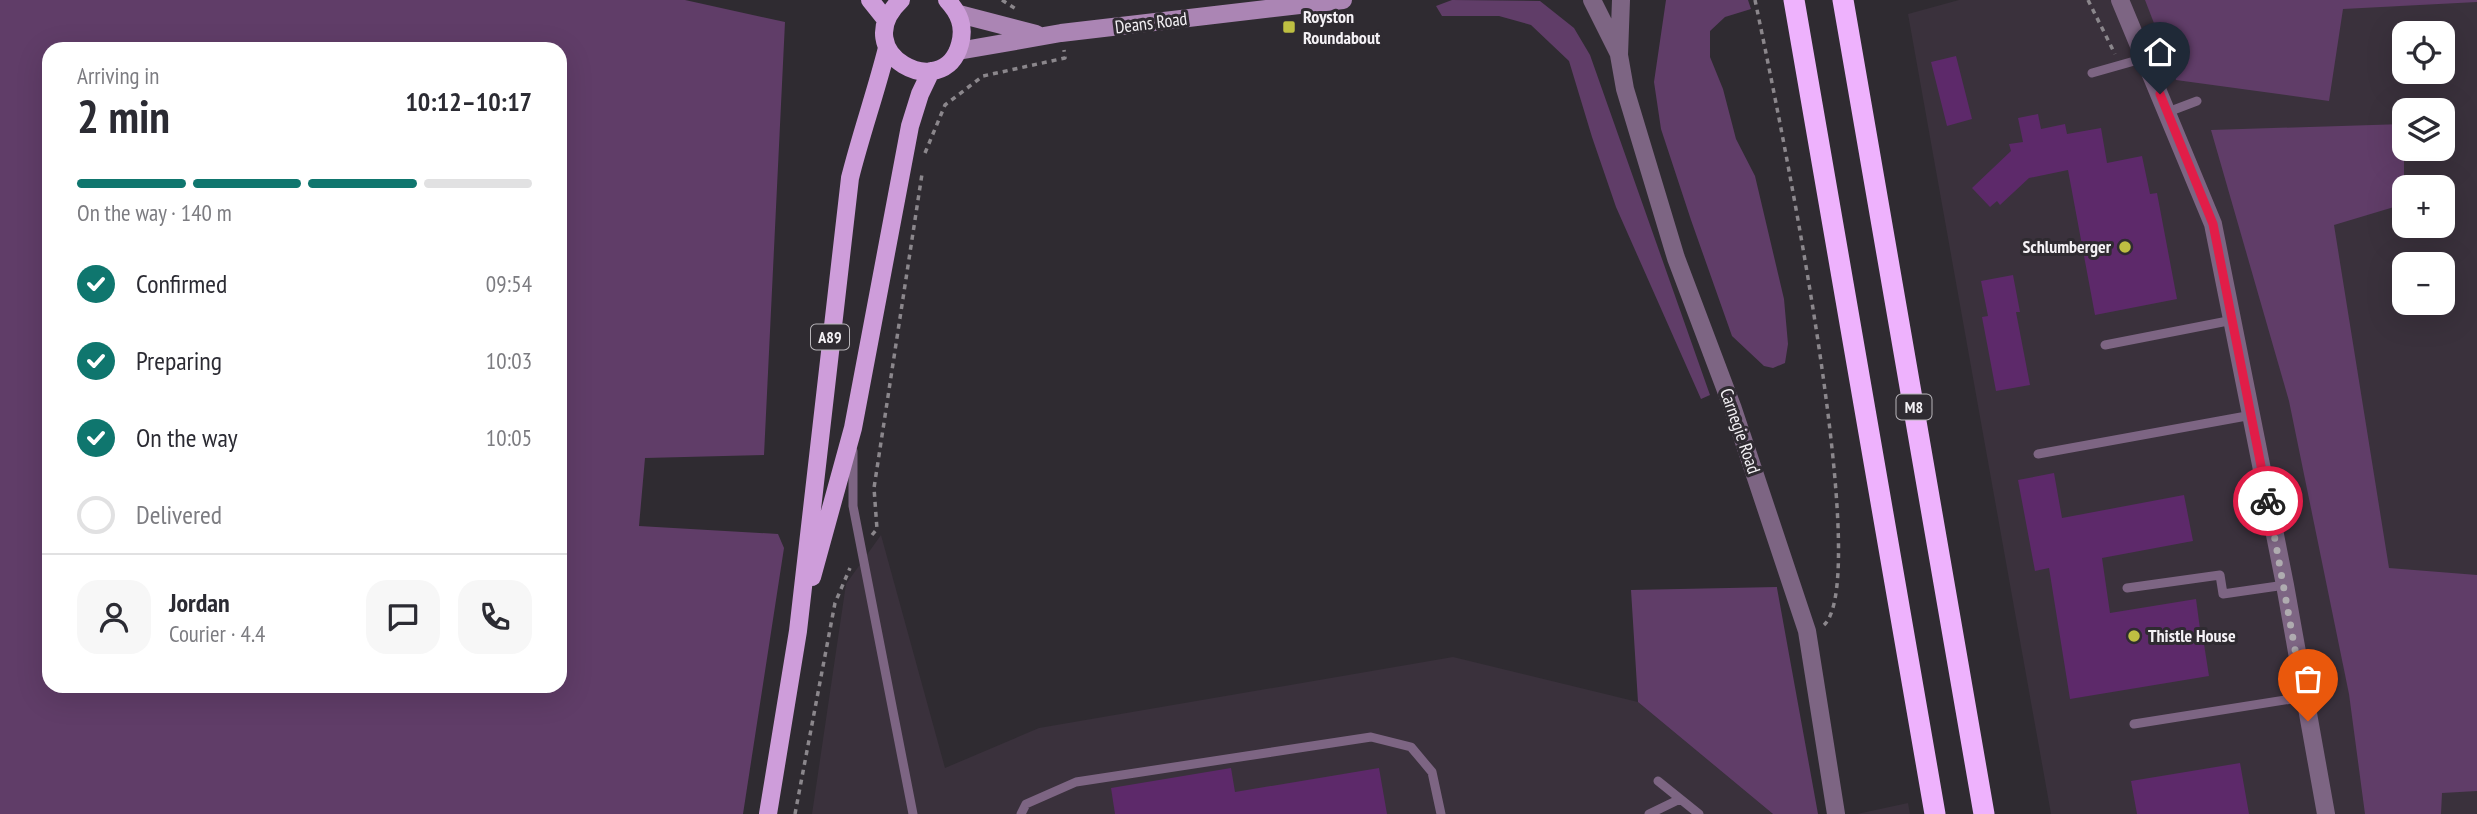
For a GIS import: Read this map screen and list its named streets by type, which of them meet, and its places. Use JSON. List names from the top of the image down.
{
  "streets": {
    "highway": ["M8"],
    "main road": ["A89"],
    "street": ["Deans Road", "Carnegie Road"]
  },
  "places": {
    "transit": ["Royston Roundabout"],
    "other": ["Schlumberger", "Thistle House"]
  },
  "page": {
    "map_buttons": ["+", "−"],
    "heading": ["2 min", "Arriving in", "10:12–10:17"],
    "panel": ["Jordan", "Courier · 4.4"],
    "bar": "On the way · 140 m",
    "list": [
      ["Confirmed", "09:54"],
      ["Preparing", "10:03"],
      ["On the way", "10:05"],
      "Delivered"
    ]
  }
}
